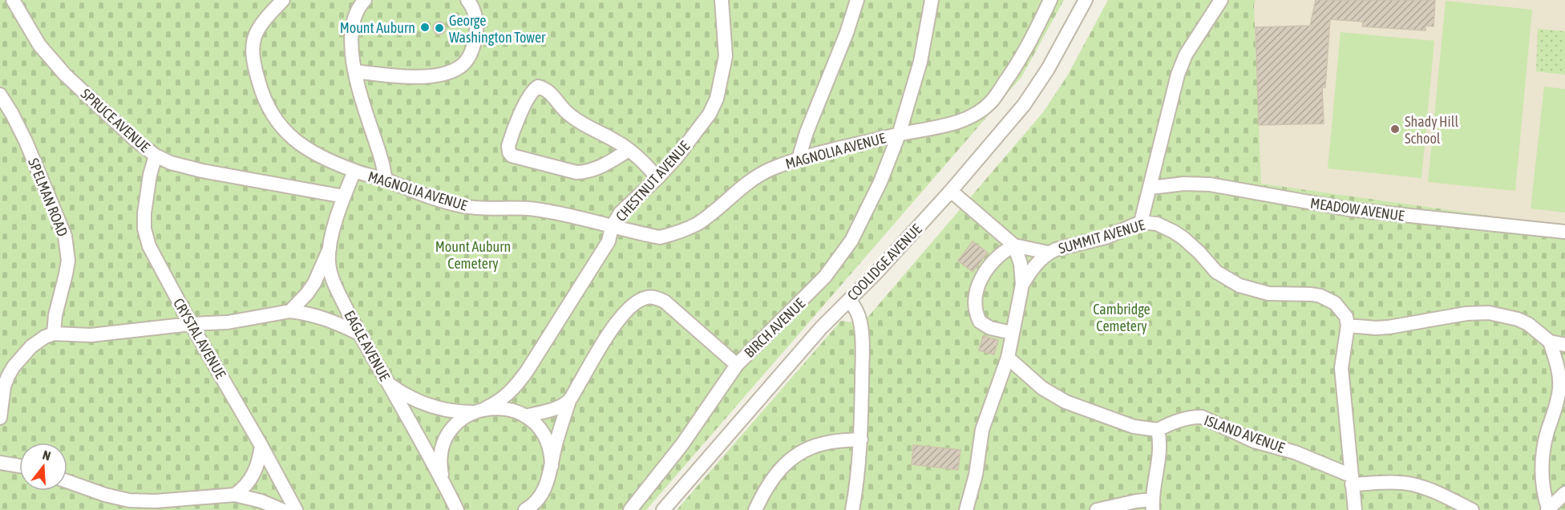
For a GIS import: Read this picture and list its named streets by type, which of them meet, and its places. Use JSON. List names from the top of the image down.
{
  "streets": {
    "street": [
      "SPRUCE AVENUE",
      "MAGNOLIA AVENUE",
      "CHESTNUT AVENUE",
      "SPELMAN ROAD",
      "MEADOW AVENUE",
      "SUMMIT AVENUE",
      "COOLIDGE AVENUE",
      "BIRCH AVENUE",
      "CRYSTAL AVENUE",
      "EAGLE AVENUE",
      "ISLAND AVENUE"
    ]
  },
  "crossings": [
    ["SPRUCE AVENUE", "CRYSTAL AVENUE"],
    ["SPRUCE AVENUE", "EAGLE AVENUE"],
    ["MAGNOLIA AVENUE", "CHESTNUT AVENUE"],
    ["MAGNOLIA AVENUE", "BIRCH AVENUE"],
    ["MAGNOLIA AVENUE", "EAGLE AVENUE"]
  ],
  "parks": ["Mount Auburn Cemetery", "Cambridge Cemetery"],
  "places": ["Mount Auburn", "George Washington Tower", "Shady Hill School"],
  "north": "top"
}
